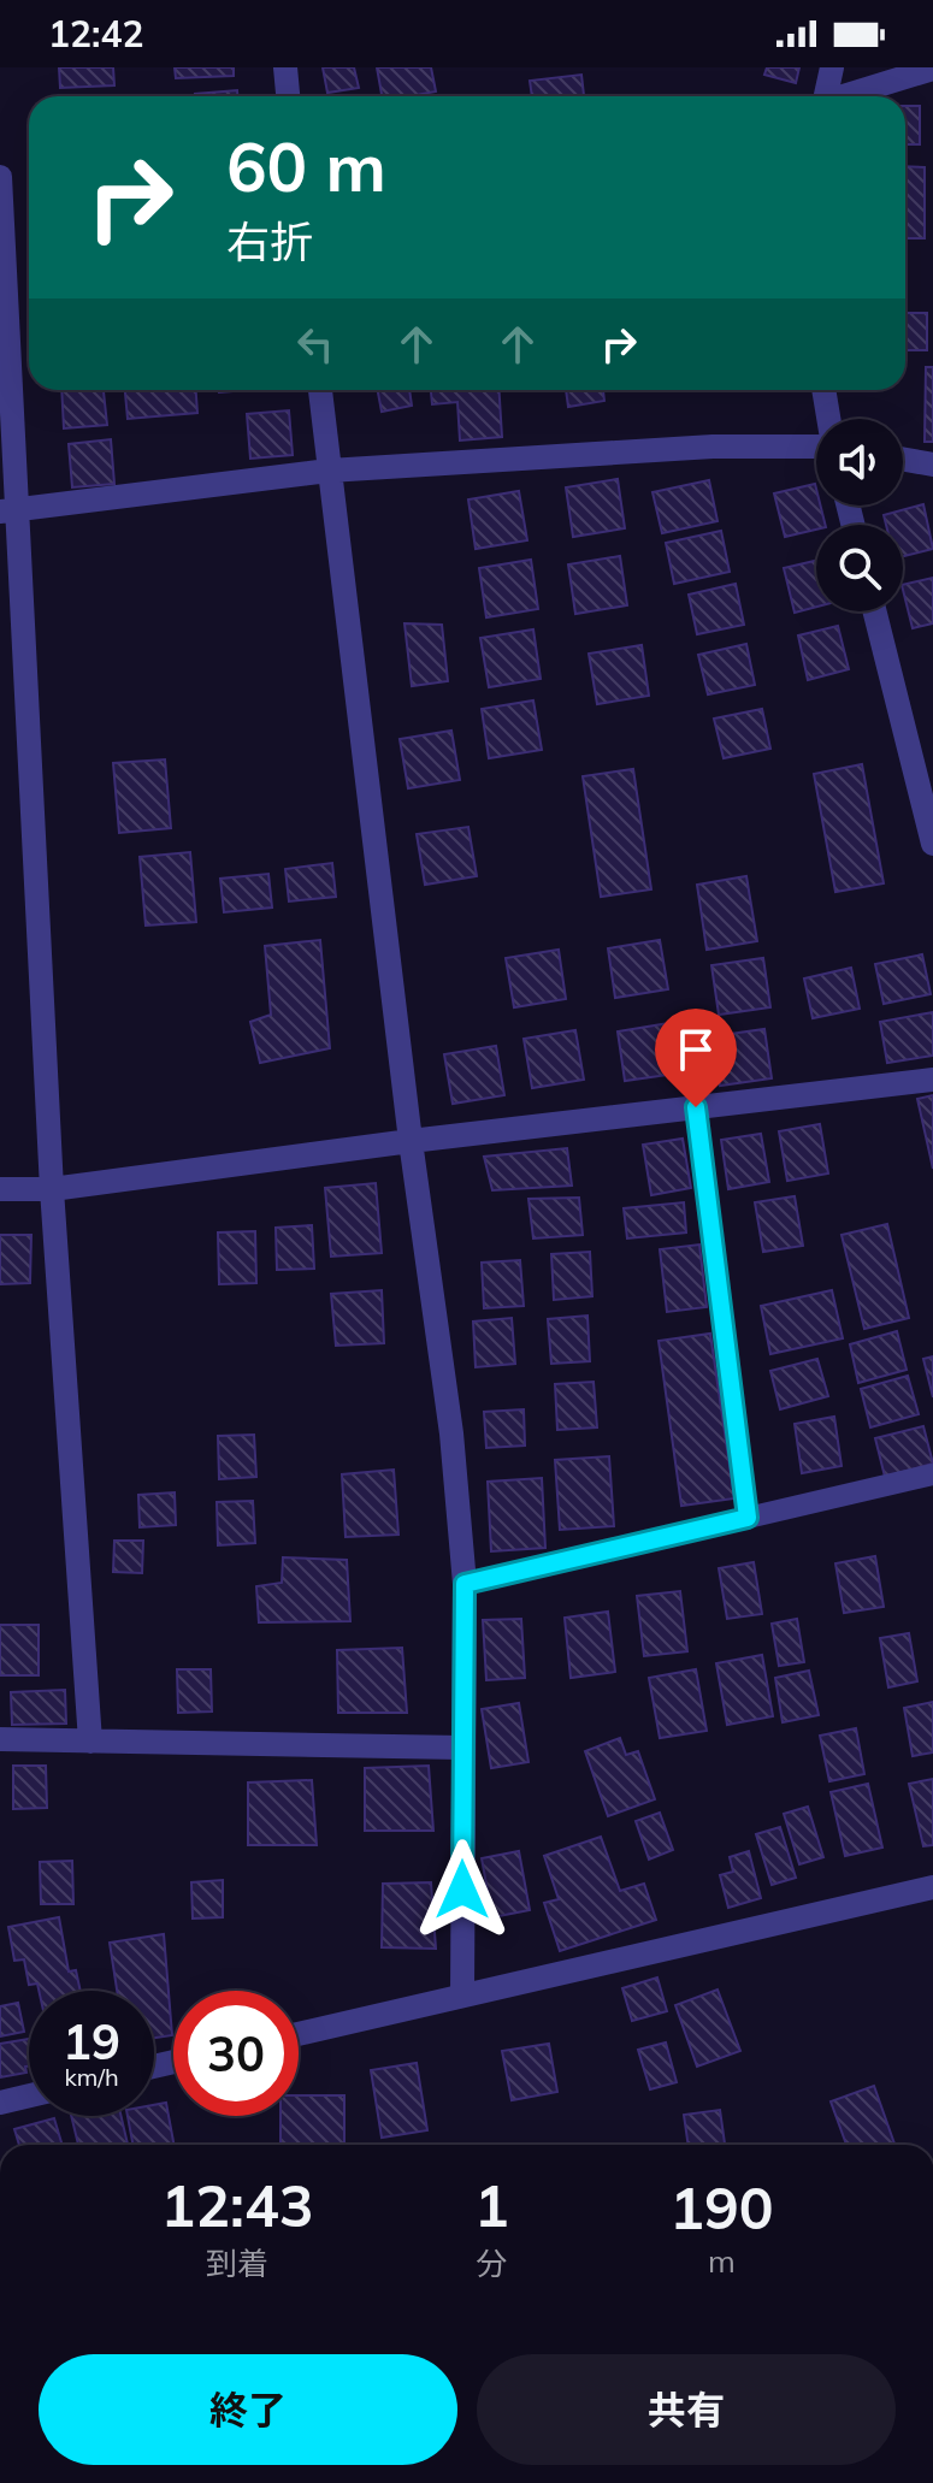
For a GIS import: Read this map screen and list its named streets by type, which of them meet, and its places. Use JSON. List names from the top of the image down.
{
  "page": {
    "status": "12:42",
    "turn": ["60 m", "右折"],
    "speed": "19 km/h",
    "limit": "30",
    "eta": [
      "12:43",
      "到着",
      "1",
      "分",
      "190",
      "m"
    ],
    "buttons": ["終了", "共有"]
  }
}
